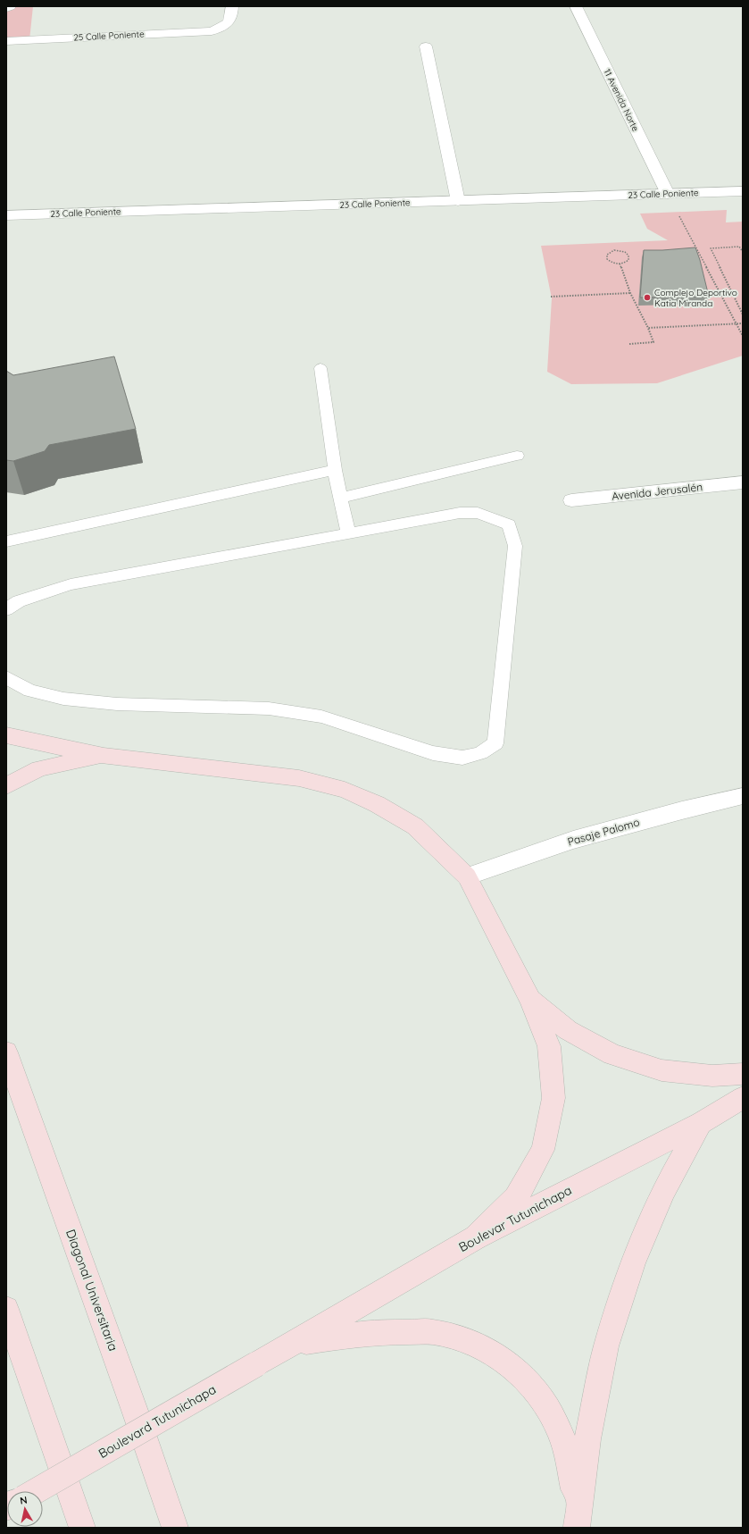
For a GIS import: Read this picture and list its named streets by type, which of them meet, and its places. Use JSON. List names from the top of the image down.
{
  "streets": {
    "main road": ["Boulevar Tutunichapa", "Diagonal Universitaria", "Boulevard Tutunichapa"],
    "street": [
      "25 Calle Poniente",
      "11 Avenida Norte",
      "23 Calle Poniente",
      "Avenida Jerusalén",
      "Pasaje Palomo"
    ]
  },
  "crossings": [
    ["11 Avenida Norte", "23 Calle Poniente"],
    ["Boulevar Tutunichapa", "Boulevard Tutunichapa"]
  ],
  "places": ["Complejo Deportivo Katia Miranda"],
  "north": "top"
}
